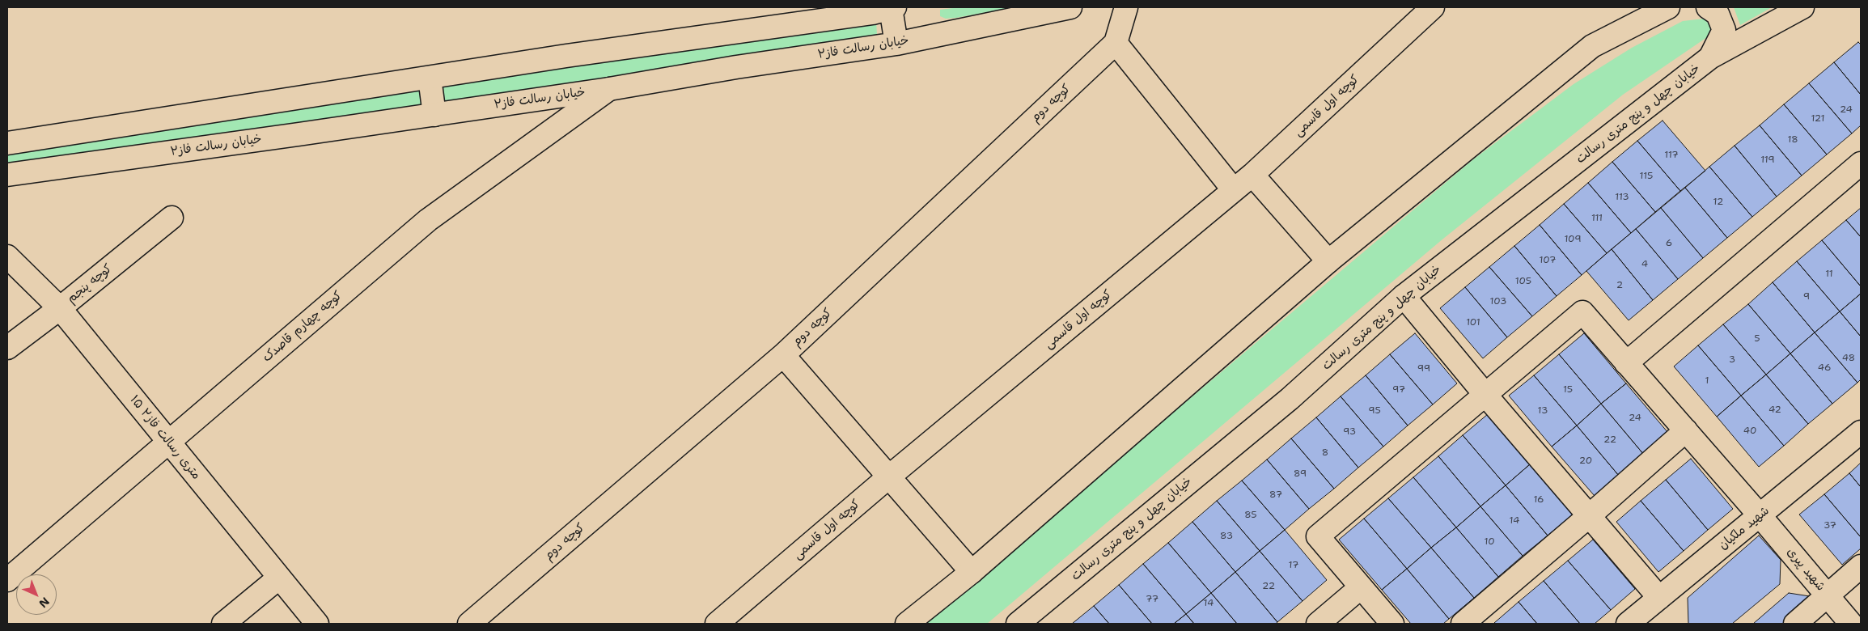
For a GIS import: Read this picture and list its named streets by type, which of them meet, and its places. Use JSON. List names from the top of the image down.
{
  "streets": {
    "street": [
      "خیابان رسالت فاز۲",
      "کوچه دوم",
      "کوچه اول قاسمی",
      "خیابان چهل و پنج متری رسالت",
      "کوچه پنجم",
      "کوچه چهارم قاصدک",
      "۱۵ متری رسالت فاز۲",
      "شهید ملکیان",
      "شهید پیری"
    ]
  },
  "crossings": [
    ["خیابان رسالت فاز۲", "کوچه چهارم قاصدک"],
    ["کوچه پنجم", "۱۵ متری رسالت فاز۲"],
    ["کوچه چهارم قاصدک", "۱۵ متری رسالت فاز۲"],
    ["شهید ملکیان", "شهید پیری"]
  ],
  "house_numbers": [
    "24",
    "121",
    "18",
    "117",
    "119",
    "115",
    "113",
    "12",
    "111",
    "109",
    "6",
    "107",
    "4",
    "11",
    "105",
    "2",
    "9",
    "103",
    "101",
    "5",
    "48",
    "3",
    "46",
    "99",
    "1",
    "97",
    "15",
    "42",
    "95",
    "13",
    "24",
    "40",
    "93",
    "22",
    "8",
    "20",
    "89",
    "87",
    "16",
    "85",
    "14",
    "37",
    "83",
    "10",
    "17",
    "22",
    "77",
    "14"
  ],
  "north": "bottom right"
}
